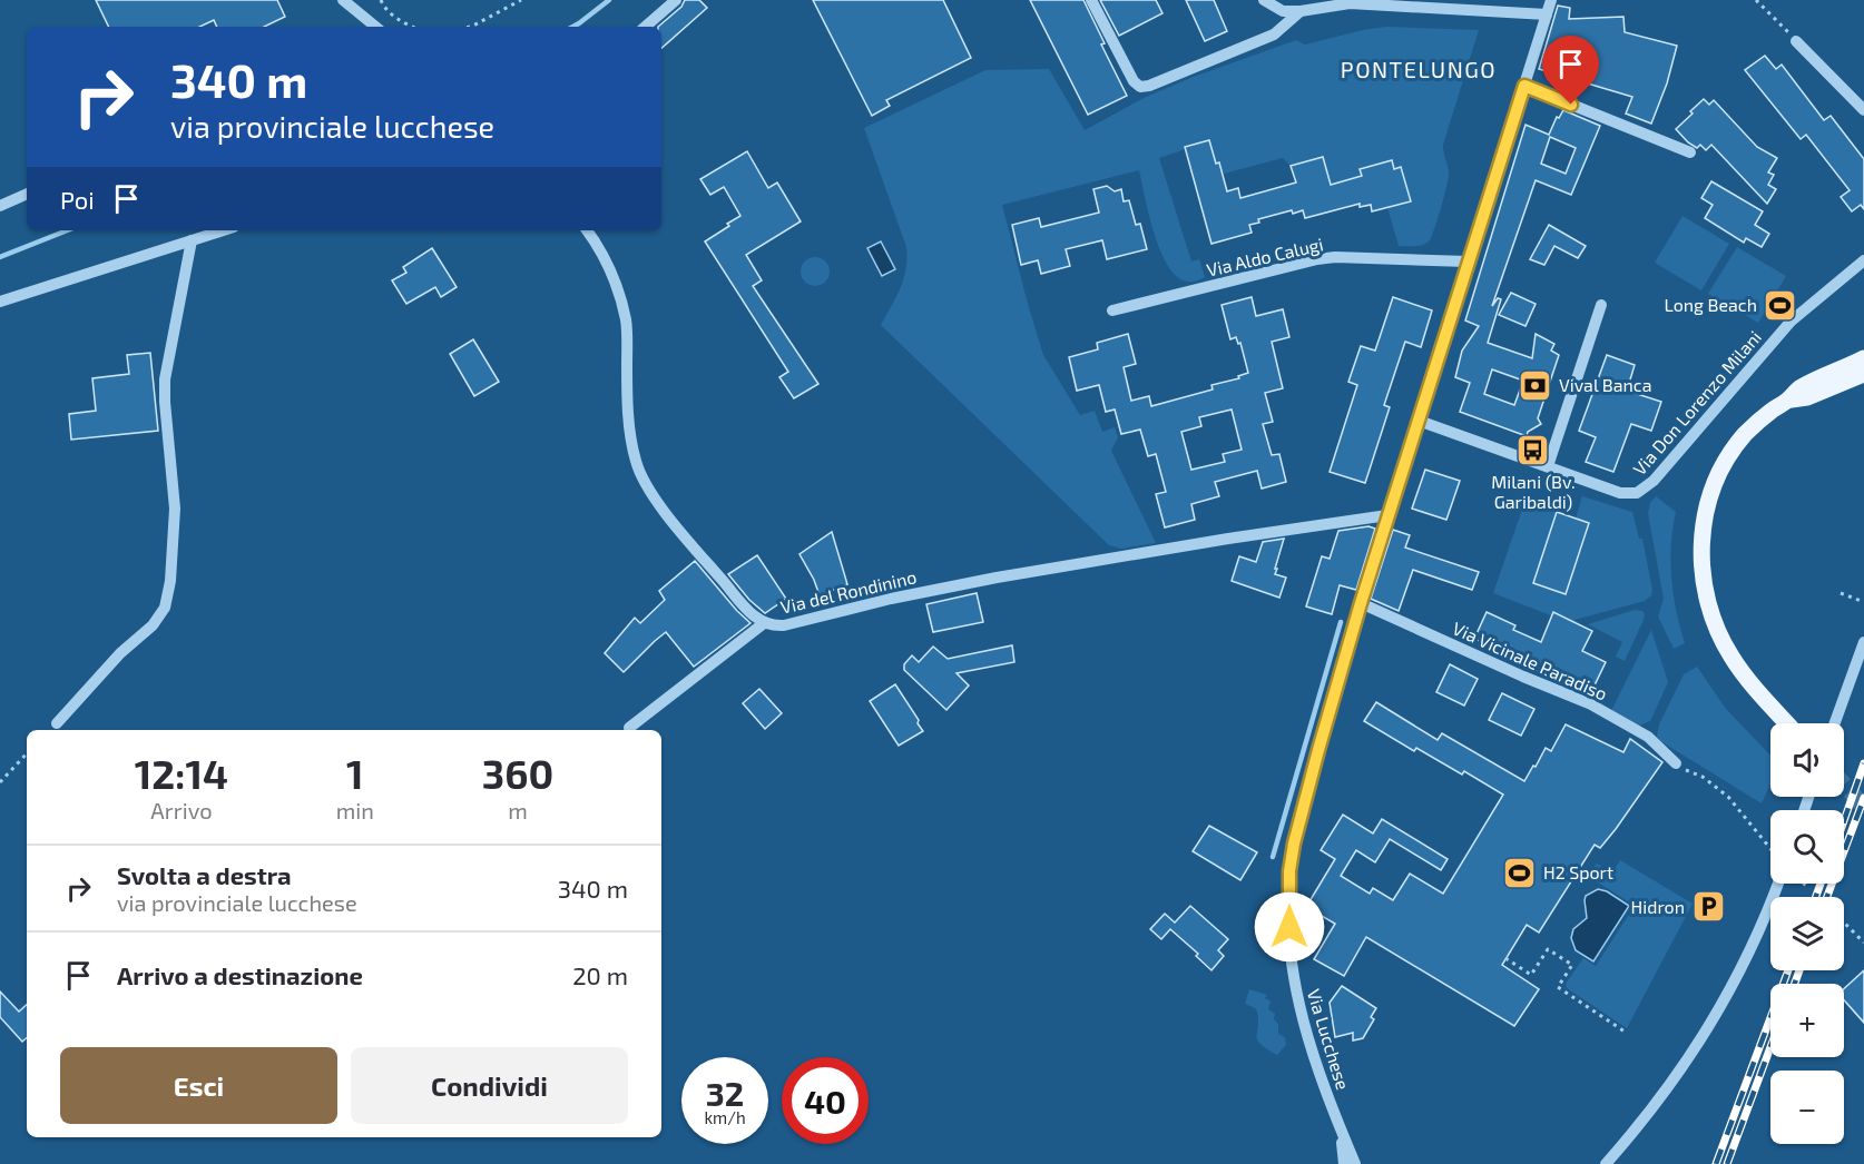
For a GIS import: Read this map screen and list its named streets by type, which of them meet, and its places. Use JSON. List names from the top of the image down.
{
  "streets": {
    "street": [
      "Via Aldo Calugi",
      "Via Don Lorenzo Milani",
      "Via del Rondinino",
      "Via Vicinale Paradiso",
      "Via Lucchese"
    ]
  },
  "crossings": [
    ["Via Aldo Calugi", "Via Lucchese"],
    ["Via Don Lorenzo Milani", "Via Lucchese"],
    ["Via del Rondinino", "Via Lucchese"],
    ["Via Vicinale Paradiso", "Via Lucchese"]
  ],
  "districts": ["PONTELUNGO"],
  "places": {
    "sports": ["Long Beach", "H2 Sport"],
    "bank": ["Vival Banca"],
    "bus stop": ["Milani (Bv. Garibaldi)"],
    "parking": ["Hidron"]
  },
  "page": {
    "turn": ["340 m", "via provinciale lucchese"],
    "then": "Poi",
    "map_buttons": ["+", "−"],
    "eta": [
      "12:14",
      "Arrivo",
      "1",
      "min",
      "360",
      "m"
    ],
    "list": [
      {
        "name": "Svolta a destra",
        "note": "via provinciale lucchese",
        "value": "340 m"
      },
      {
        "name": "Arrivo a destinazione",
        "value": "20 m"
      }
    ],
    "buttons": ["Esci", "Condividi"],
    "speed": "32 km/h",
    "limit": "40"
  }
}
